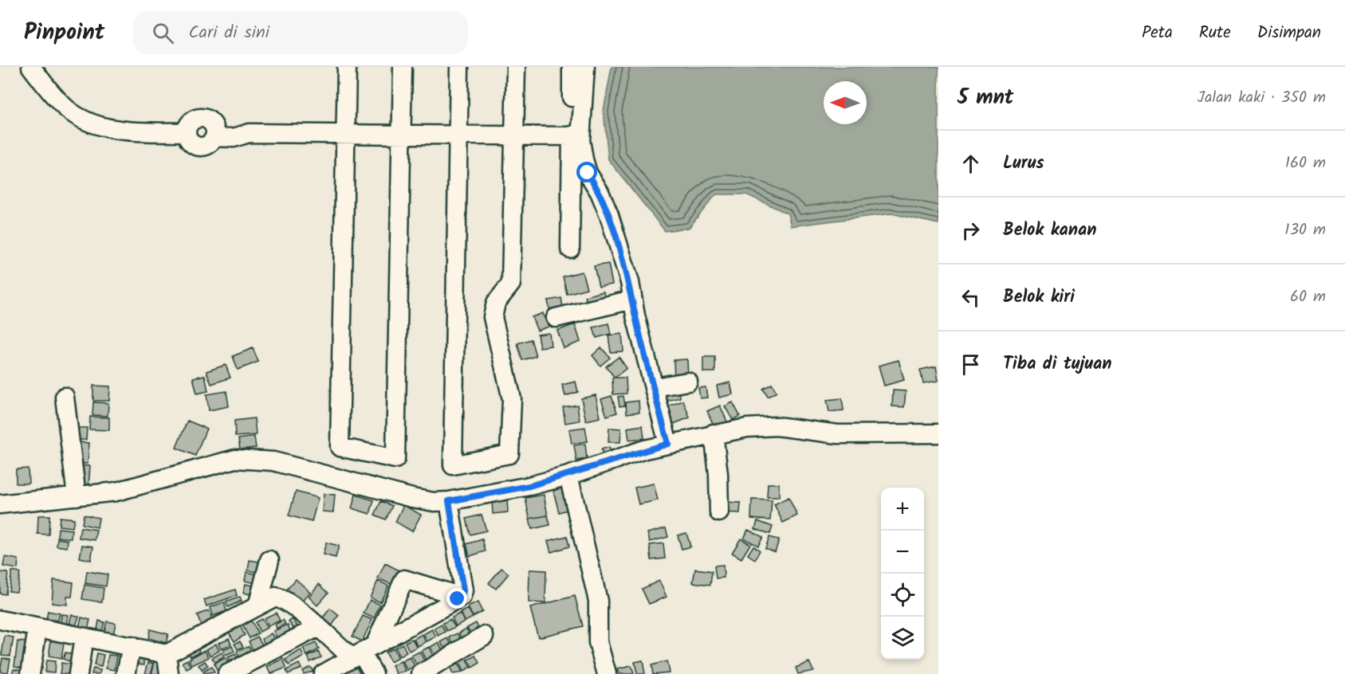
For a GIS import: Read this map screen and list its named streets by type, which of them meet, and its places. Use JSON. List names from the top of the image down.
{
  "north": "left",
  "page": {
    "header": "Pinpoint",
    "search": "Cari di sini",
    "nav": ["Peta", "Rute", "Disimpan"],
    "heading": ["5 mnt", "Jalan kaki · 350 m"],
    "list": [
      ["Lurus", "160 m"],
      ["Belok kanan", "130 m"],
      ["Belok kiri", "60 m"],
      "Tiba di tujuan"
    ],
    "map_buttons": ["+", "−"]
  }
}
